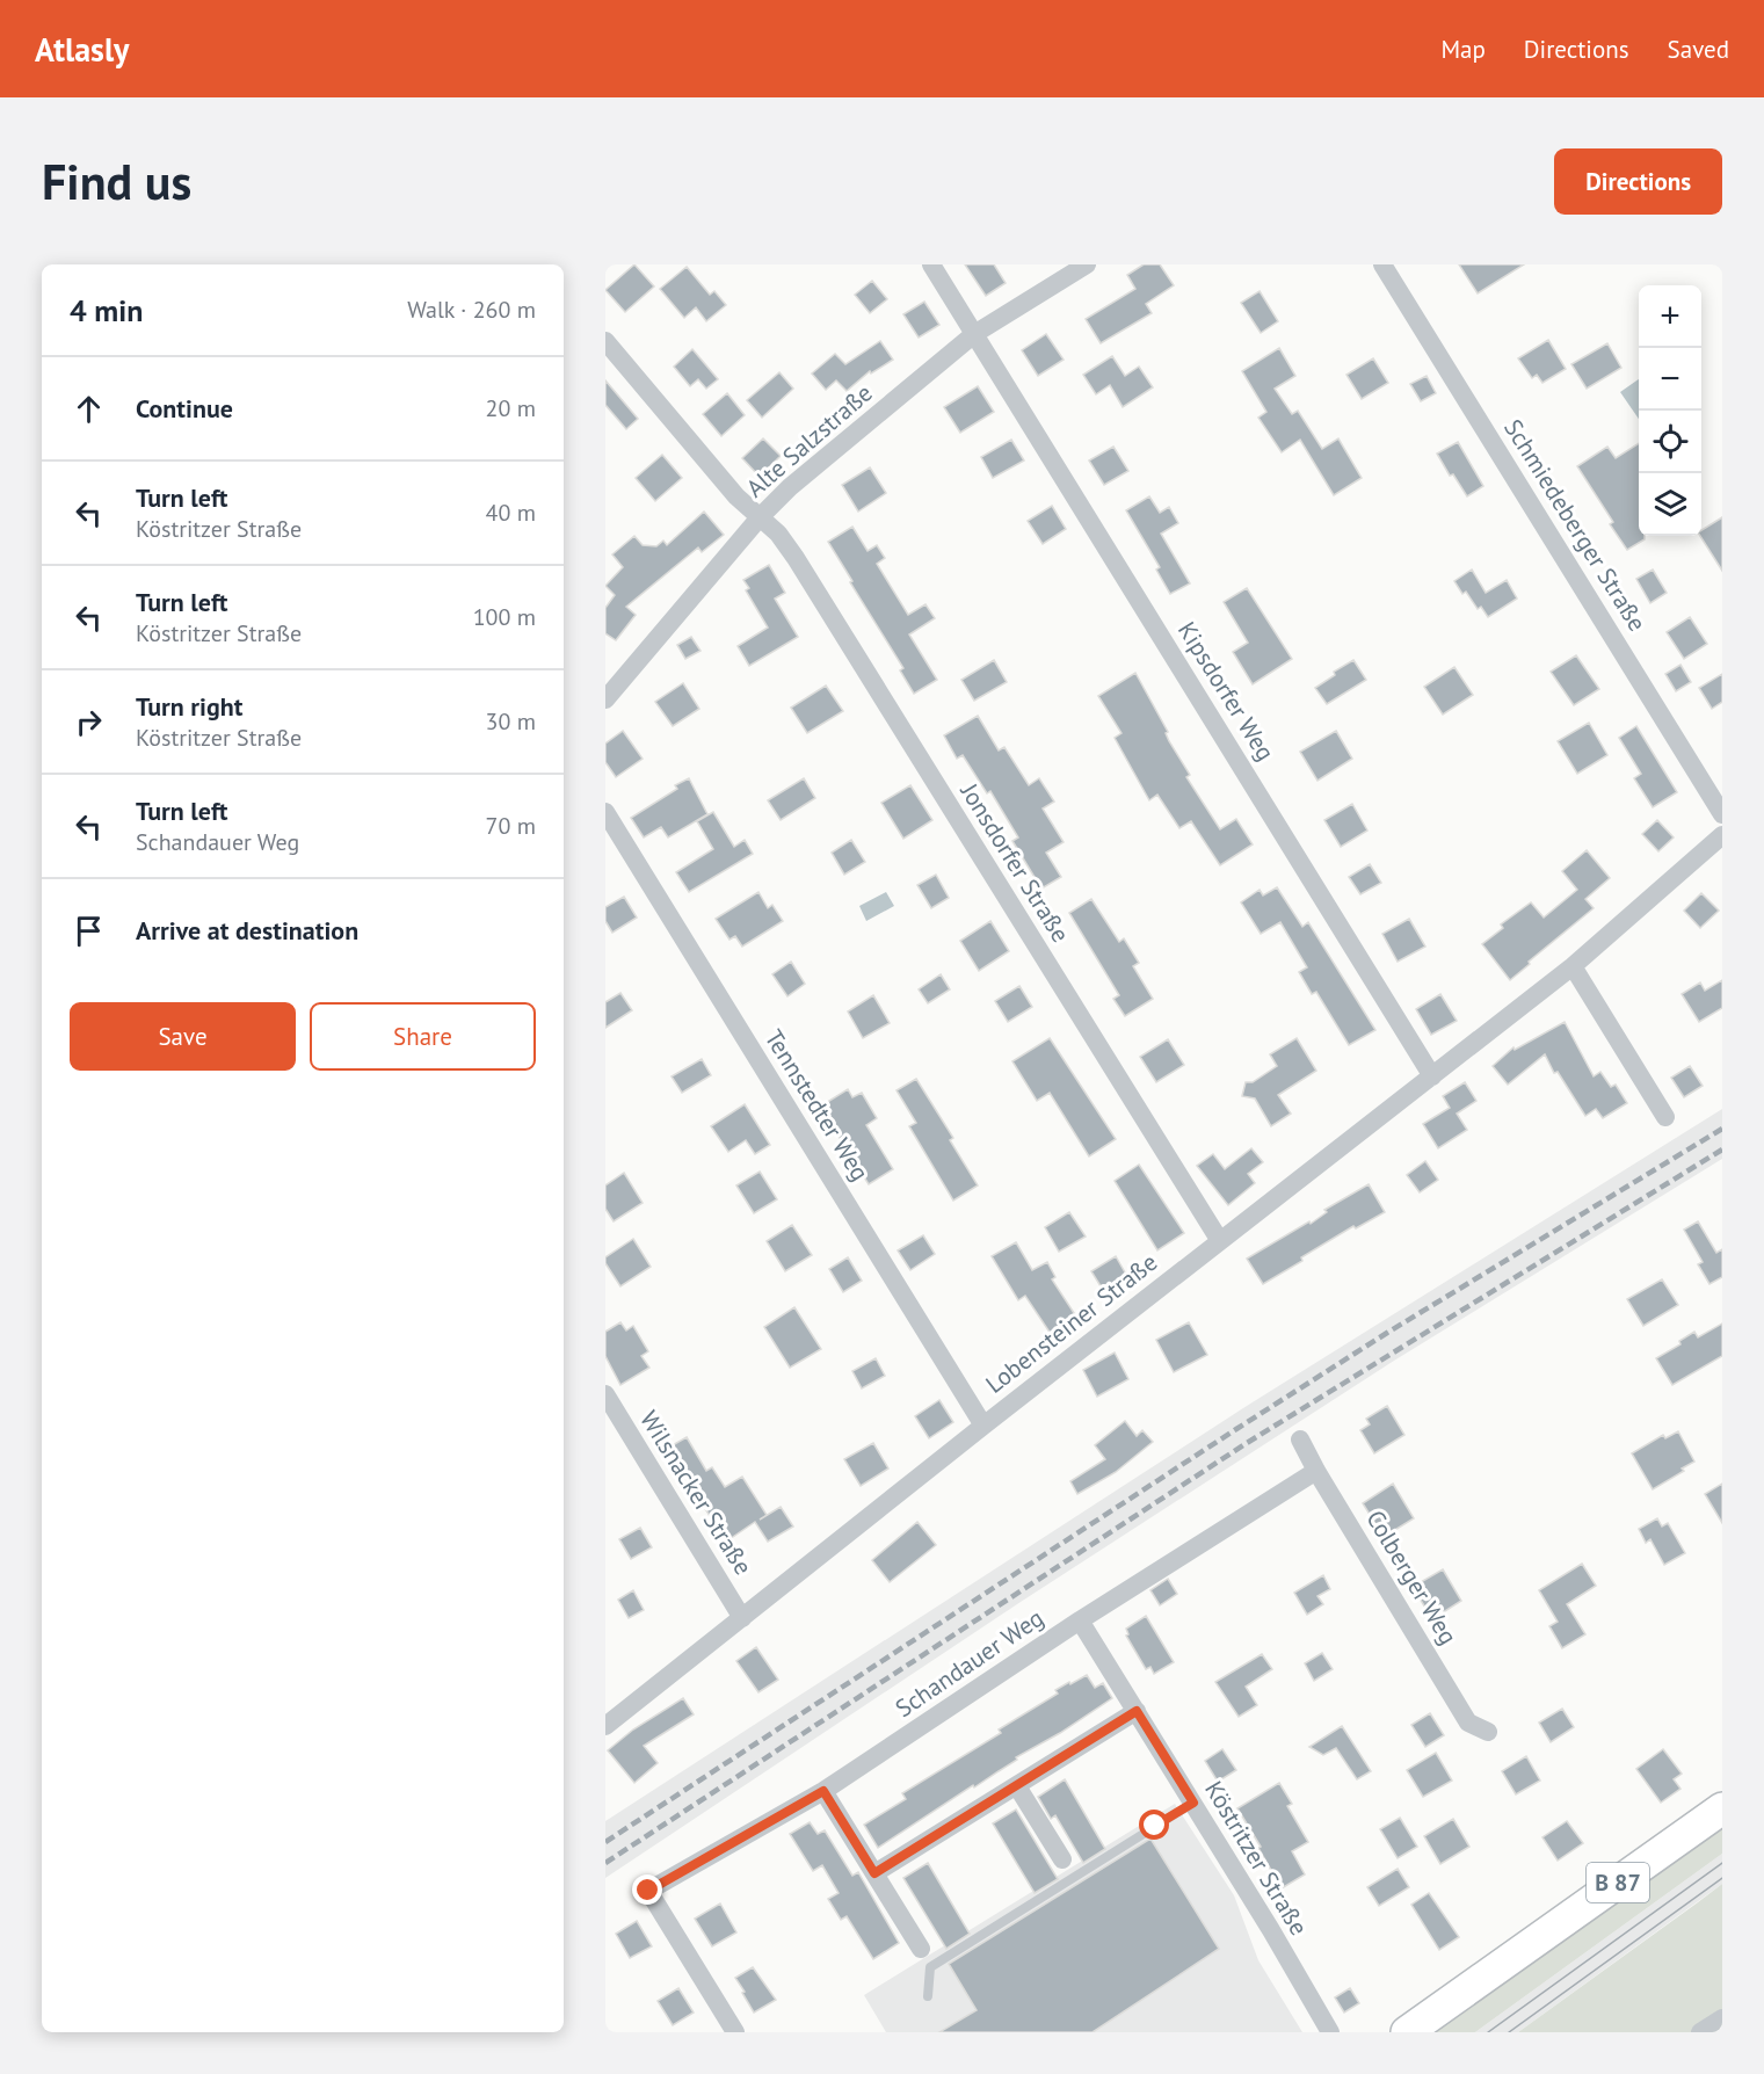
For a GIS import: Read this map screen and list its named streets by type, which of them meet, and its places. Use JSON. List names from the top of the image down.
{
  "streets": {
    "main road": ["B 87"],
    "street": [
      "Alte Salzstraße",
      "Schmiedeberger Straße",
      "Kipsdorfer Weg",
      "Jonsdorfer Straße",
      "Tennstedter Weg",
      "Lobensteiner Straße",
      "Wilsnacker Straße",
      "Colberger Weg",
      "Schandauer Weg",
      "Köstritzer Straße"
    ]
  },
  "crossings": [
    ["Alte Salzstraße", "Kipsdorfer Weg"],
    ["Alte Salzstraße", "Jonsdorfer Straße"],
    ["Kipsdorfer Weg", "Lobensteiner Straße"],
    ["Jonsdorfer Straße", "Lobensteiner Straße"],
    ["Tennstedter Weg", "Lobensteiner Straße"],
    ["Lobensteiner Straße", "Wilsnacker Straße"],
    ["Colberger Weg", "Schandauer Weg"],
    ["Schandauer Weg", "Köstritzer Straße"]
  ],
  "page": {
    "header": "Atlasly",
    "nav": ["Map", "Directions", "Saved"],
    "buttons": [
      "Directions",
      ["Save", "Share"]
    ],
    "title": "Find us",
    "heading": ["4 min", "Walk · 260 m"],
    "map_buttons": ["+", "−"],
    "list": [
      ["Continue", "20 m"],
      ["Turn left", "Köstritzer Straße", "40 m"],
      ["Turn left", "Köstritzer Straße", "100 m"],
      ["Turn right", "Köstritzer Straße", "30 m"],
      ["Turn left", "Schandauer Weg", "70 m"],
      "Arrive at destination"
    ]
  }
}
